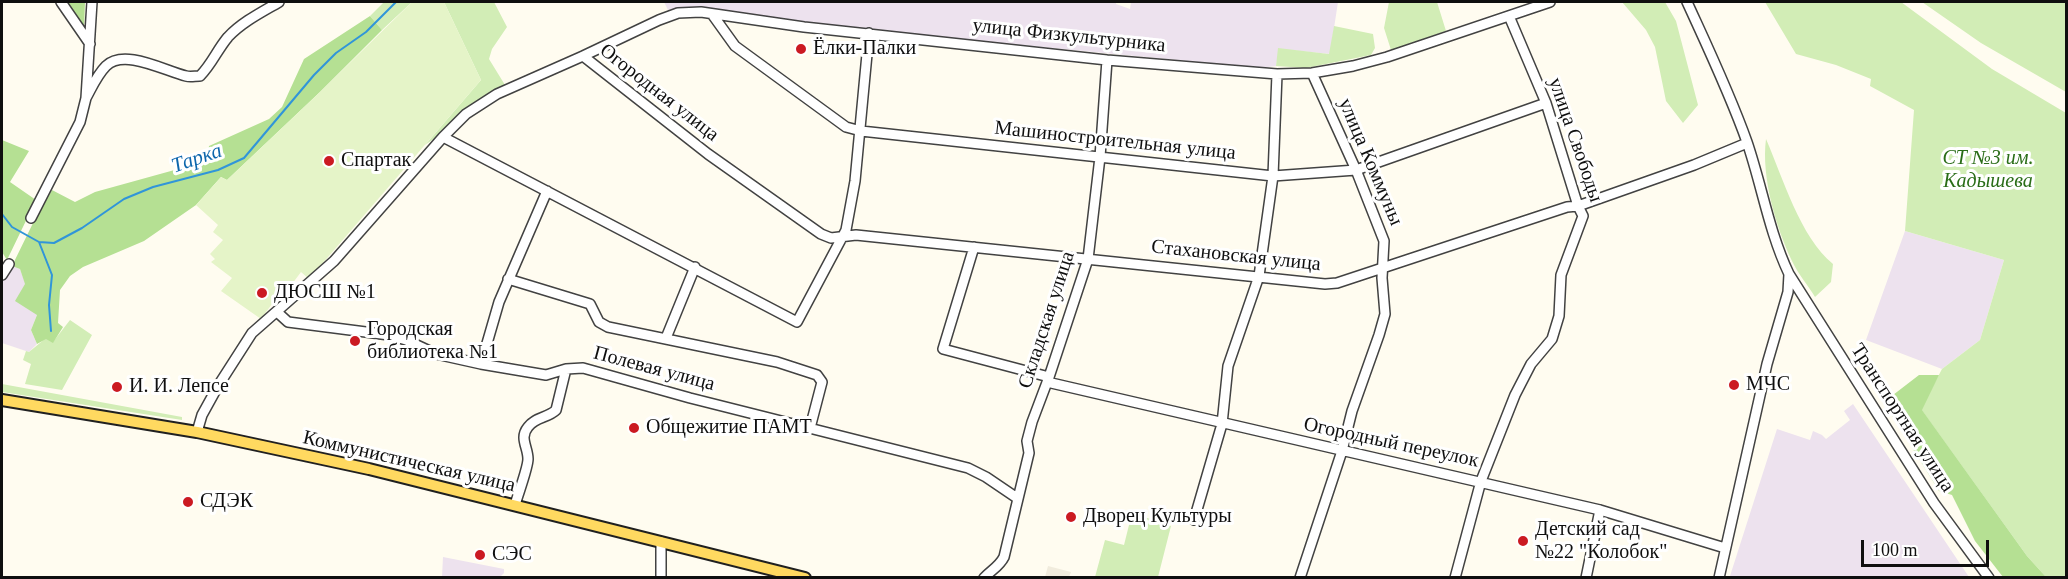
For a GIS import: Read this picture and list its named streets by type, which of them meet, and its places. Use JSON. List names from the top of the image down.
{
  "streets": {
    "main road": ["Коммунистическая улица"],
    "street": [
      "улица Физкультурника",
      "Огородная улица",
      "улица Свободы",
      "Машиностроительная улица",
      "улица Коммуны",
      "Стахановская улица",
      "Складская улица",
      "Полевая улица",
      "Транспортная улица",
      "Огородный переулок"
    ]
  },
  "crossings": [
    ["улица Физкультурника", "Огородная улица"],
    ["улица Физкультурника", "улица Свободы"],
    ["улица Физкультурника", "Машиностроительная улица"],
    ["улица Физкультурника", "улица Коммуны"],
    ["улица Физкультурника", "Складская улица"],
    ["Огородная улица", "Стахановская улица"],
    ["Огородная улица", "Полевая улица"],
    ["Огородная улица", "Коммунистическая улица"],
    ["улица Свободы", "Машиностроительная улица"],
    ["улица Свободы", "Стахановская улица"],
    ["улица Свободы", "Огородный переулок"],
    ["Машиностроительная улица", "улица Коммуны"],
    ["Машиностроительная улица", "Складская улица"],
    ["улица Коммуны", "Стахановская улица"],
    ["улица Коммуны", "Огородный переулок"],
    ["Стахановская улица", "Складская улица"],
    ["Стахановская улица", "Транспортная улица"],
    ["Стахановская улица", "Огородный переулок"],
    ["Складская улица", "Полевая улица"],
    ["Складская улица", "Огородный переулок"]
  ],
  "water": ["Тарка"],
  "parks": ["СТ №3 им. Кадышева"],
  "places": [
    "Ёлки-Палки",
    "Спартак",
    "ДЮСШ №1",
    "Городская библиотека №1",
    "МЧС",
    "И. И. Лепсе",
    "Общежитие ПАМТ",
    "СДЭК",
    "Дворец Культуры",
    "Детский сад №22 \"Колобок\"",
    "СЭС"
  ],
  "scale_bar": "100 m"
}
